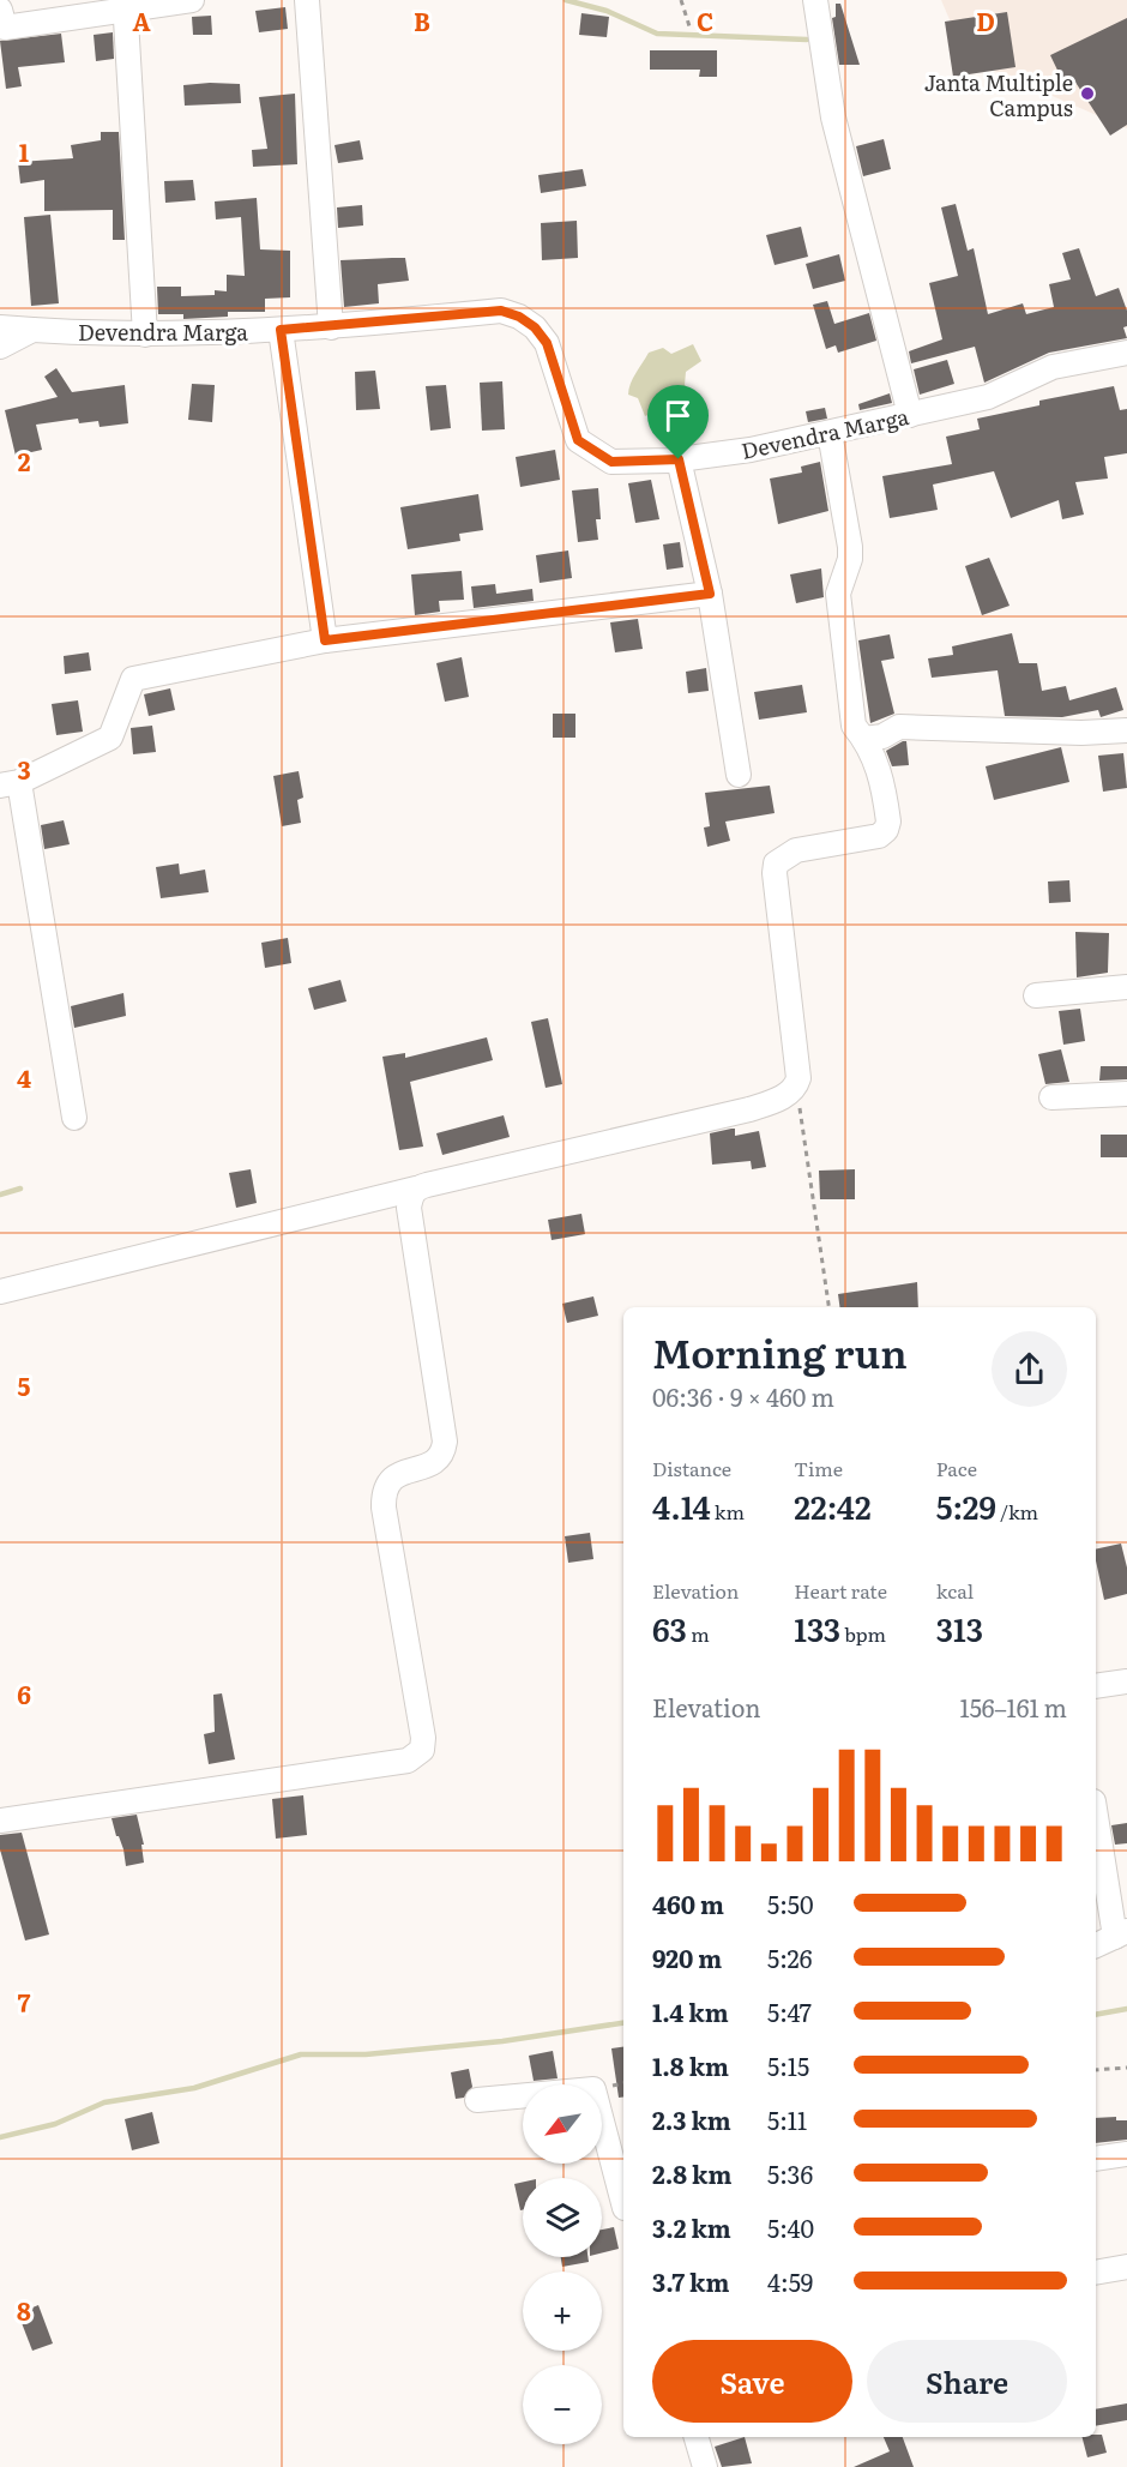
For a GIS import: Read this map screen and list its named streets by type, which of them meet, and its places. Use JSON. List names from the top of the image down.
{
  "streets": {
    "street": ["Devendra Marga"]
  },
  "places": ["Janta Multiple Campus"],
  "north": "bottom left",
  "page": {
    "heading": ["Morning run", "06:36 · 9 × 460 m"],
    "stats": [
      ["Distance", "4.14 km"],
      ["Time", "22:42"],
      ["Pace", "5:29 /km"],
      ["Elevation", "63 m"],
      ["Heart rate", "133 bpm"],
      ["kcal", "313"]
    ],
    "chart": ["Elevation", "156–161 m"],
    "list": [
      {
        "name": "460 m",
        "note": "5:50"
      },
      {
        "name": "920 m",
        "note": "5:26"
      },
      {
        "name": "1.4 km",
        "note": "5:47"
      },
      {
        "name": "1.8 km",
        "note": "5:15"
      },
      {
        "name": "2.3 km",
        "note": "5:11"
      },
      {
        "name": "2.8 km",
        "note": "5:36"
      },
      {
        "name": "3.2 km",
        "note": "5:40"
      },
      {
        "name": "3.7 km",
        "note": "4:59"
      }
    ],
    "map_buttons": ["+", "−"],
    "buttons": ["Save", "Share"]
  },
  "grid": {
    "columns": [
      "A",
      "B",
      "C",
      "D"
    ],
    "rows": [
      "1",
      "2",
      "3",
      "4",
      "5",
      "6",
      "7",
      "8"
    ]
  }
}
